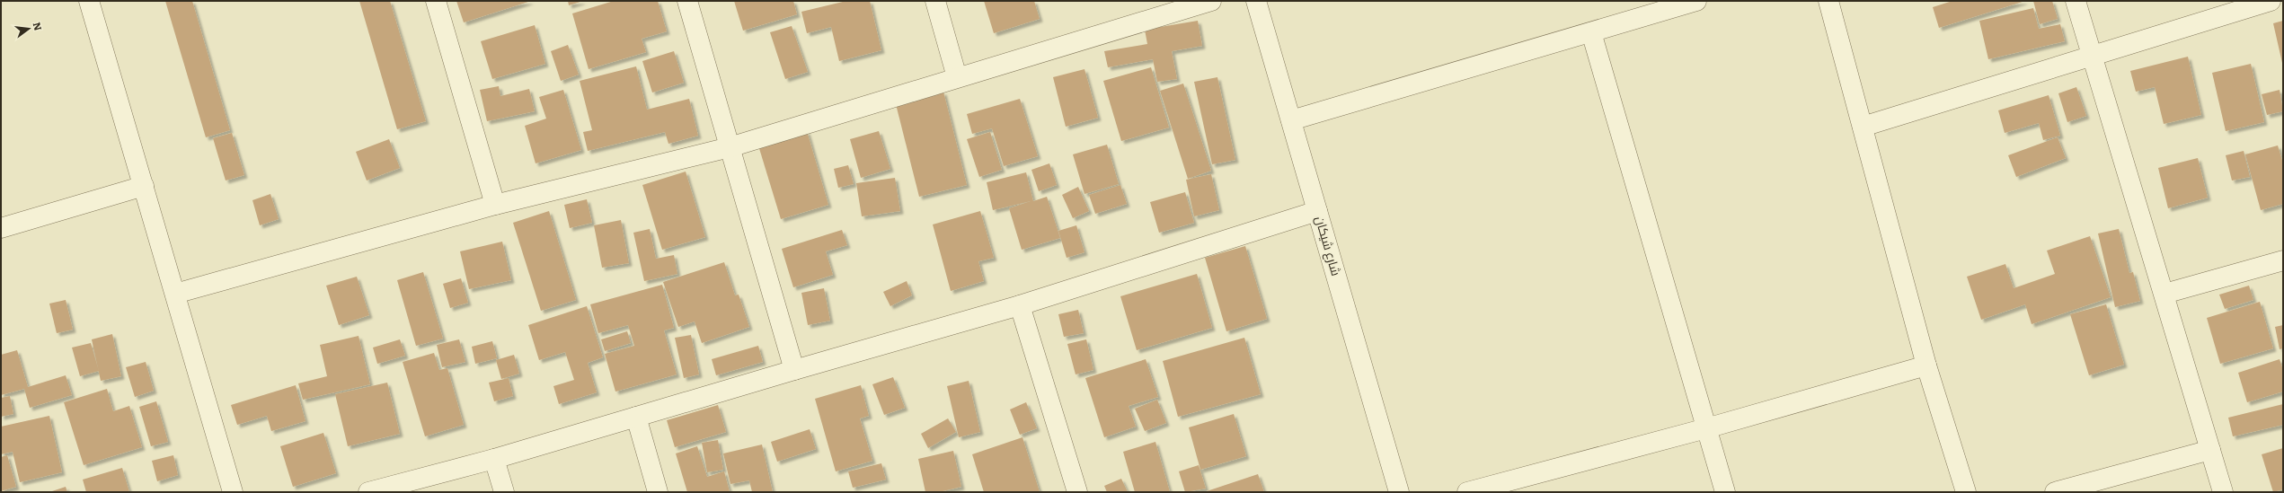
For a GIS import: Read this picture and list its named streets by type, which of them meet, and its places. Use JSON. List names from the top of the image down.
{
  "streets": {
    "street": ["شارع شيكان"]
  },
  "north": "right"
}
